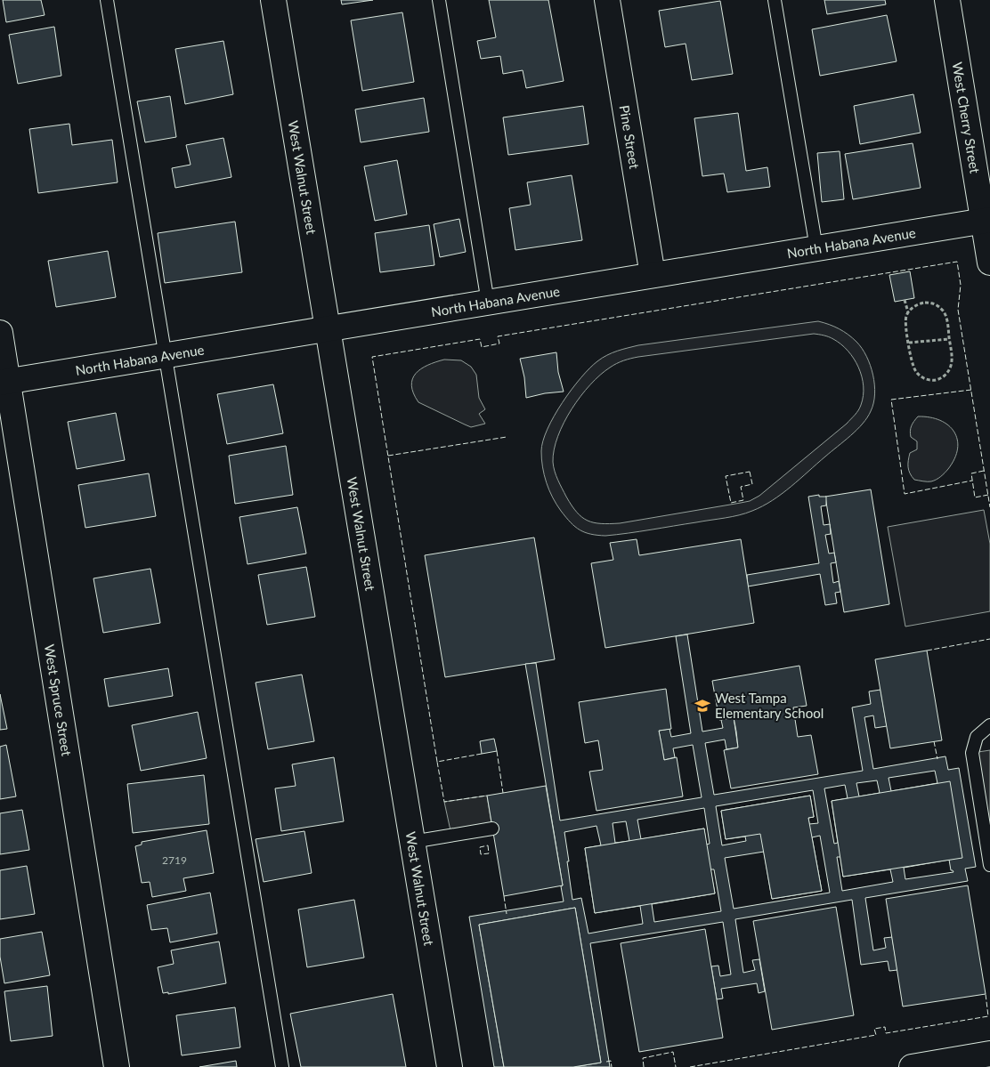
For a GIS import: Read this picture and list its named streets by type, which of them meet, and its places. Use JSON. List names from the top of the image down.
{
  "streets": {
    "street": [
      "West Cherry Street",
      "Pine Street",
      "West Walnut Street",
      "North Habana Avenue",
      "West Spruce Street"
    ]
  },
  "crossings": [
    ["West Cherry Street", "North Habana Avenue"],
    ["Pine Street", "North Habana Avenue"],
    ["West Walnut Street", "North Habana Avenue"],
    ["North Habana Avenue", "West Spruce Street"]
  ],
  "places": {
    "school or university": ["West Tampa Elementary School"]
  },
  "house_numbers": ["2719"]
}
